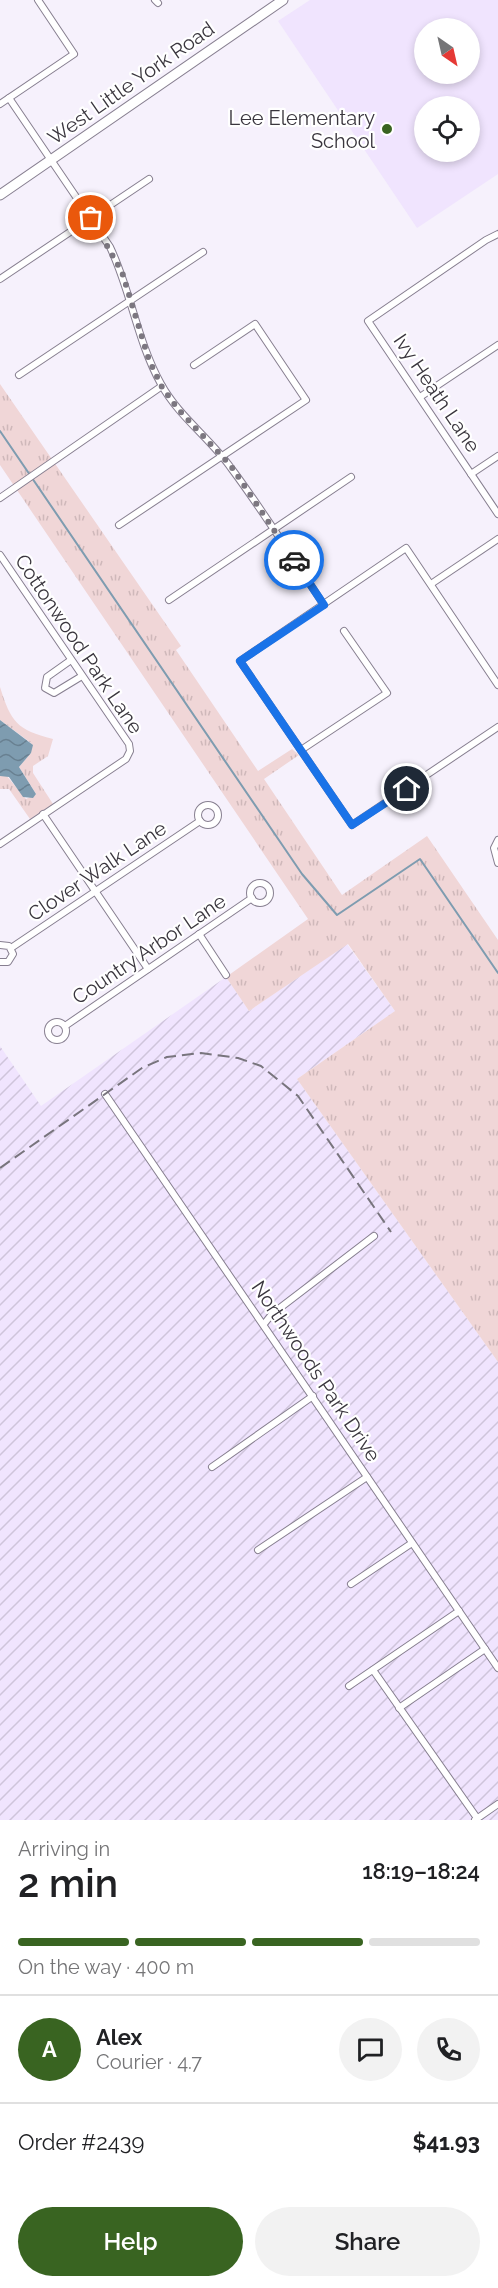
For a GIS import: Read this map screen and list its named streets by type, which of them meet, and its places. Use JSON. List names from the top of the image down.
{
  "streets": {
    "main road": ["West Little York Road"],
    "street": [
      "Ivy Heath Lane",
      "Cottonwood Park Lane",
      "Clover Walk Lane",
      "Country Arbor Lane",
      "Northwoods Park Drive"
    ]
  },
  "places": ["Lee Elementary School"],
  "north": "bottom right",
  "page": {
    "heading": ["2 min", "Arriving in", "18:19–18:24"],
    "panel": [
      "Alex",
      "Courier · 4.7",
      "Order #2439",
      "$41.93"
    ],
    "bar": "On the way · 400 m",
    "round": "A",
    "buttons": ["Help", "Share"]
  }
}
